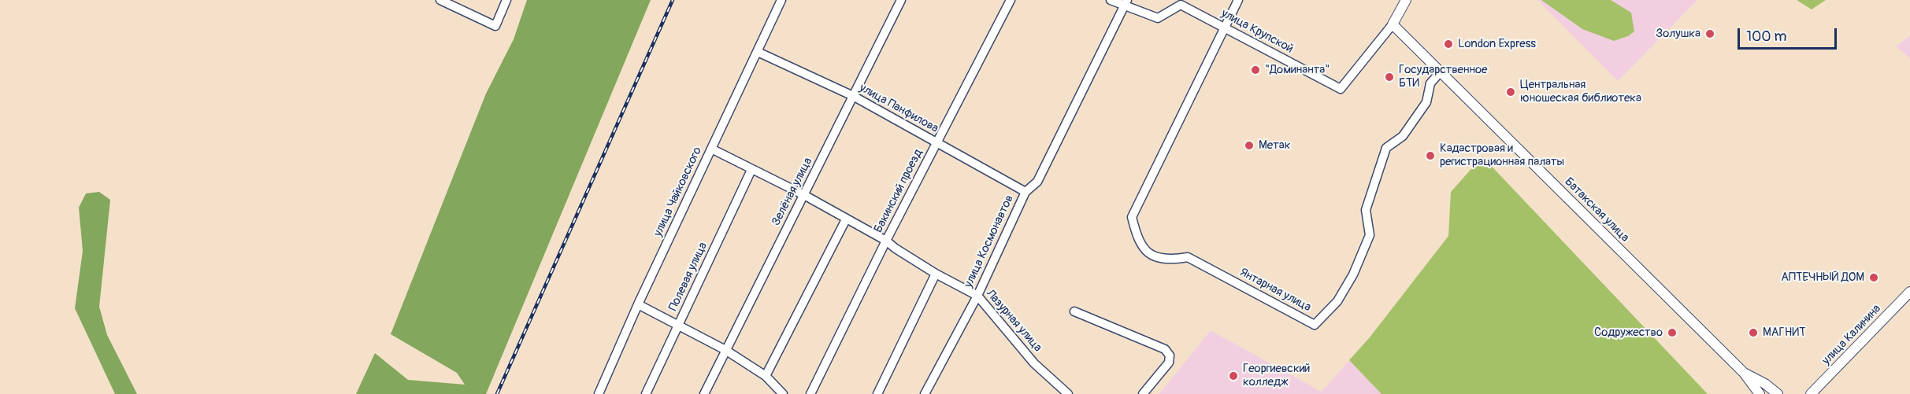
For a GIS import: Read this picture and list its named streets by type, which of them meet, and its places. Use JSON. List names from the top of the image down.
{
  "streets": {
    "main road": ["Батакская улица", "улица Калинина"],
    "street": [
      "улица Крупской",
      "улица Панфилова",
      "Бакинский проезд",
      "улица Чайковского",
      "Зелёная улица",
      "улица Космонавтов",
      "Полевая улица",
      "Янтарная улица",
      "Лазурная улица"
    ]
  },
  "crossings": [
    ["улица Крупской", "Батакская улица"],
    ["улица Крупской", "улица Космонавтов"],
    ["улица Крупской", "Янтарная улица"],
    ["улица Панфилова", "Бакинский проезд"],
    ["улица Панфилова", "улица Чайковского"],
    ["улица Панфилова", "Зелёная улица"],
    ["улица Панфилова", "улица Космонавтов"],
    ["Бакинский проезд", "Лазурная улица"],
    ["улица Чайковского", "Лазурная улица"],
    ["Зелёная улица", "Лазурная улица"],
    ["Батакская улица", "Янтарная улица"],
    ["улица Космонавтов", "Лазурная улица"],
    ["Полевая улица", "Лазурная улица"]
  ],
  "places": [
    "Золушка",
    "London Express",
    "\"Доминанта\"",
    "Государственное БТИ",
    "Центральная юношеская библиотека",
    "Метак",
    "Кадастровая и регистрационная палаты",
    "АПТЕЧНЫЙ ДОМ",
    "Содружество",
    "МАГНИТ",
    "Георгиевский колледж"
  ],
  "scale_bar": "100 m"
}
